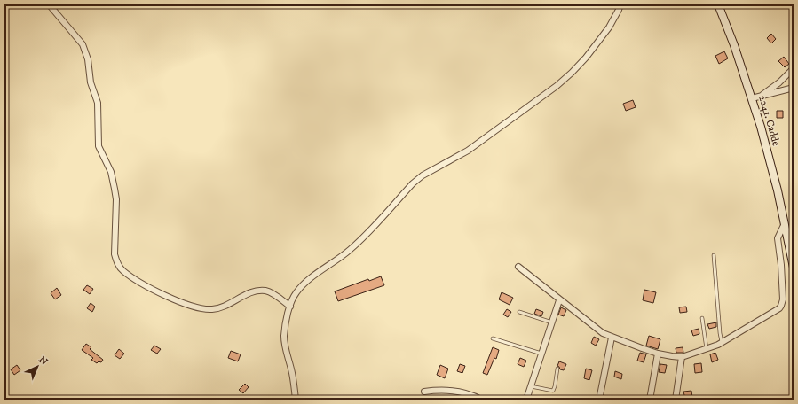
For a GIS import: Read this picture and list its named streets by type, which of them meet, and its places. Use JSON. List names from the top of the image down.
{
  "streets": {
    "street": ["2241. Cadde"]
  },
  "north": "top right"
}
